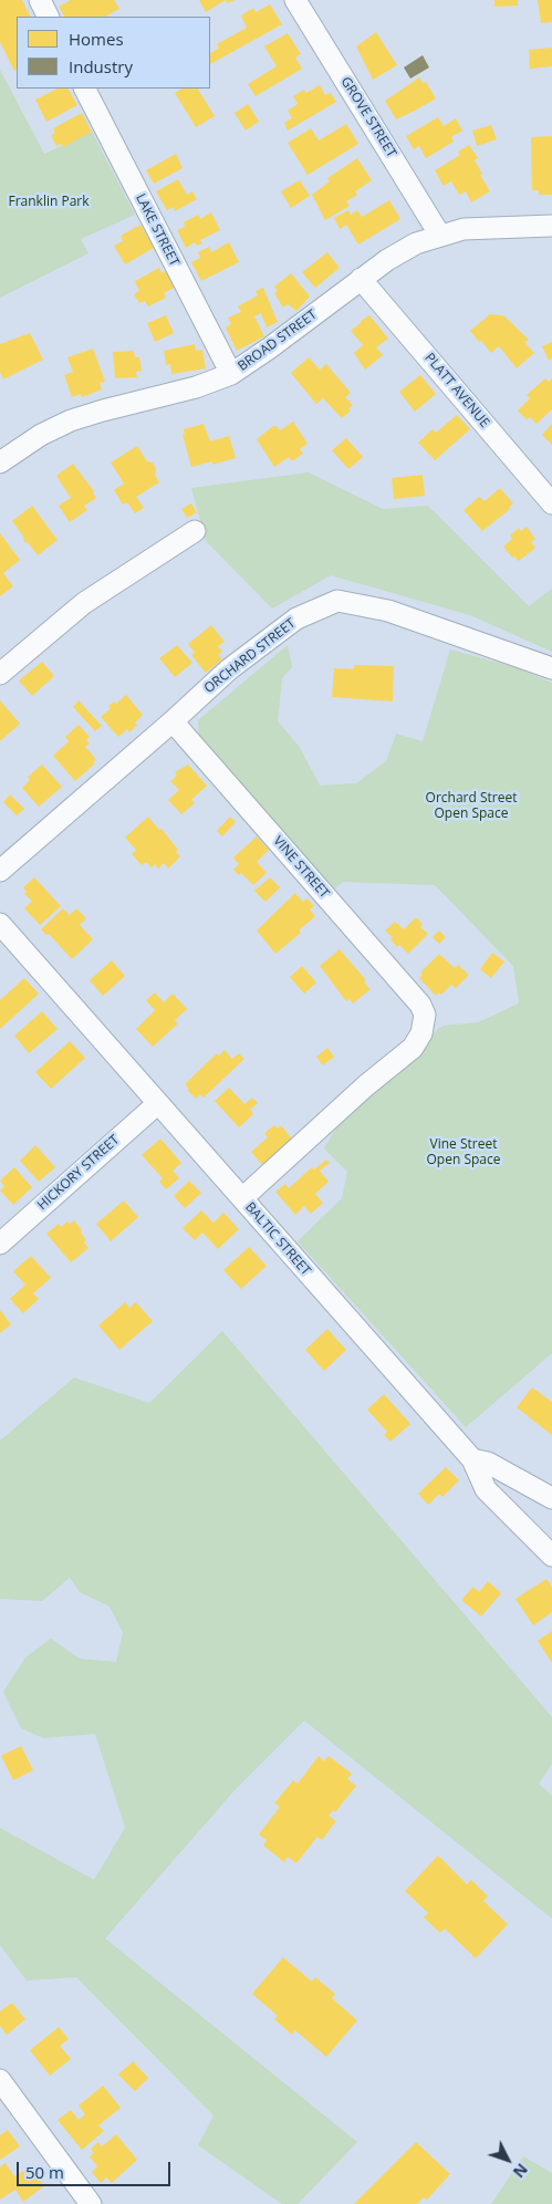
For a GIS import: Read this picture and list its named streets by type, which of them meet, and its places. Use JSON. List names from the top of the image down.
{
  "streets": {
    "street": [
      "GROVE STREET",
      "LAKE STREET",
      "BROAD STREET",
      "PLATT AVENUE",
      "ORCHARD STREET",
      "VINE STREET",
      "HICKORY STREET",
      "BALTIC STREET"
    ]
  },
  "crossings": [
    ["GROVE STREET", "BROAD STREET"],
    ["LAKE STREET", "BROAD STREET"],
    ["BROAD STREET", "PLATT AVENUE"],
    ["ORCHARD STREET", "VINE STREET"],
    ["VINE STREET", "BALTIC STREET"],
    ["HICKORY STREET", "BALTIC STREET"]
  ],
  "parks": ["Franklin Park", "Orchard Street Open Space", "Vine Street Open Space"],
  "legend": ["Homes", "Industry"],
  "scale_bar": "50 m",
  "north": "bottom right"
}
